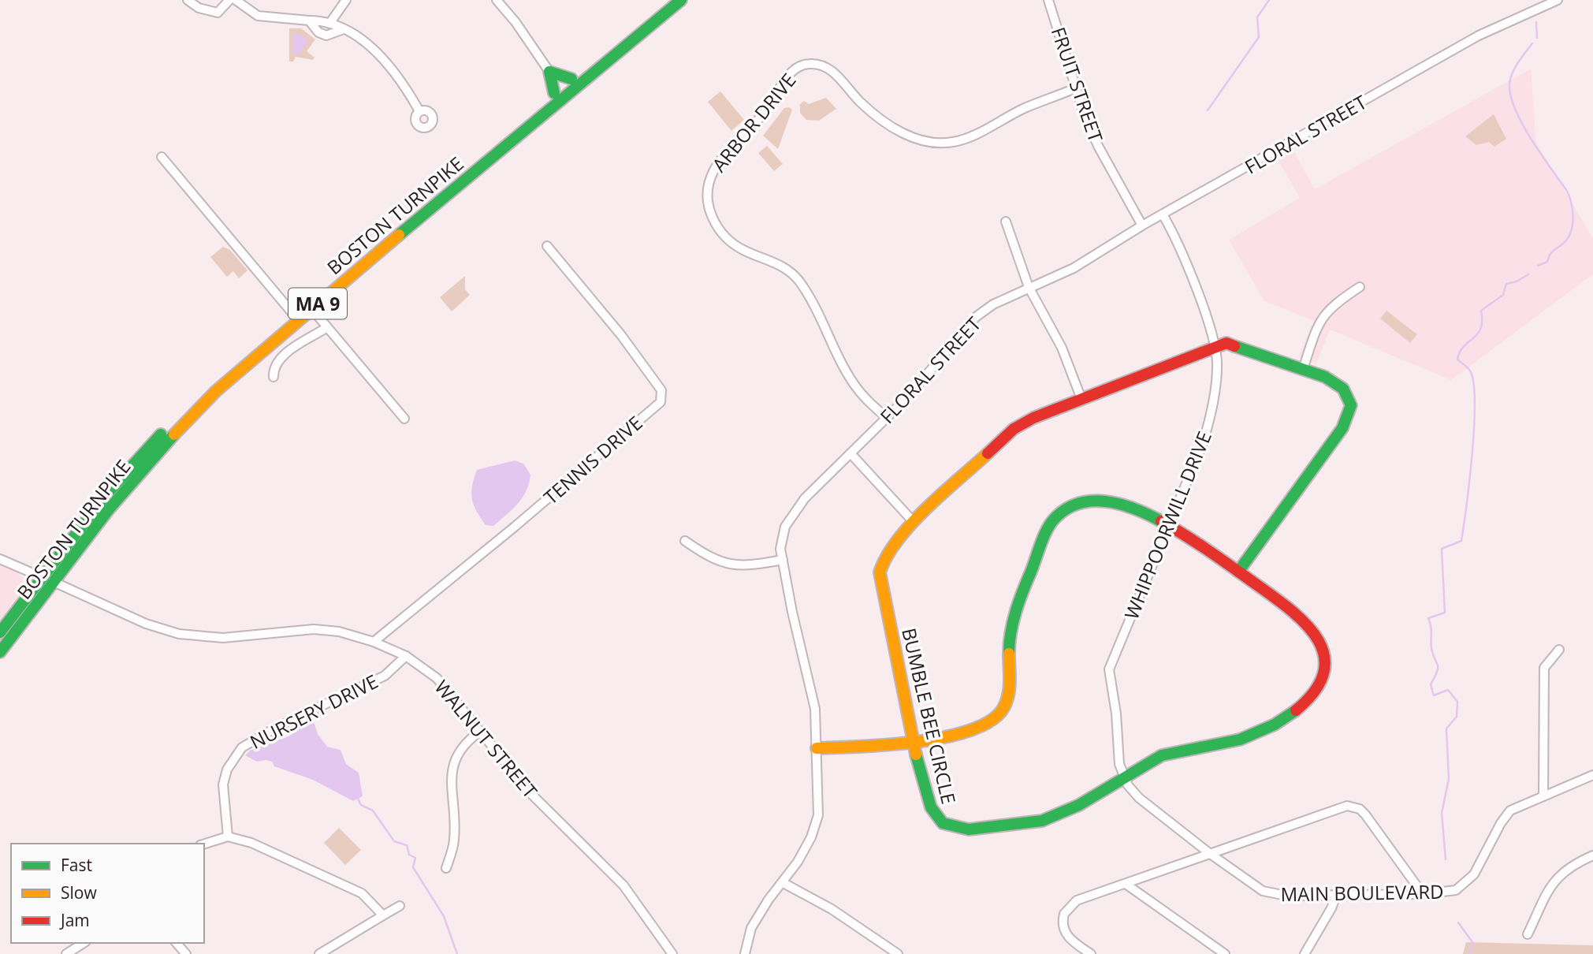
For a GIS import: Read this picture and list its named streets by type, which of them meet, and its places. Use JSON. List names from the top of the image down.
{
  "streets": {
    "main road": ["BOSTON TURNPIKE", "MA 9", "BUMBLE BEE CIRCLE"],
    "street": [
      "FRUIT STREET",
      "ARBOR DRIVE",
      "FLORAL STREET",
      "TENNIS DRIVE",
      "WHIPPOORWILL DRIVE",
      "NURSERY DRIVE",
      "WALNUT STREET",
      "MAIN BOULEVARD"
    ]
  },
  "crossings": [
    ["FRUIT STREET", "ARBOR DRIVE"],
    ["FRUIT STREET", "FLORAL STREET"],
    ["ARBOR DRIVE", "FLORAL STREET"],
    ["FLORAL STREET", "WHIPPOORWILL DRIVE"],
    ["FLORAL STREET", "BUMBLE BEE CIRCLE"],
    ["BOSTON TURNPIKE", "WALNUT STREET"],
    ["TENNIS DRIVE", "WALNUT STREET"],
    ["WHIPPOORWILL DRIVE", "BUMBLE BEE CIRCLE"],
    ["WHIPPOORWILL DRIVE", "MAIN BOULEVARD"],
    ["NURSERY DRIVE", "WALNUT STREET"],
    ["BUMBLE BEE CIRCLE", "MAIN BOULEVARD"]
  ],
  "legend": ["Fast", "Slow", "Jam"]
}
